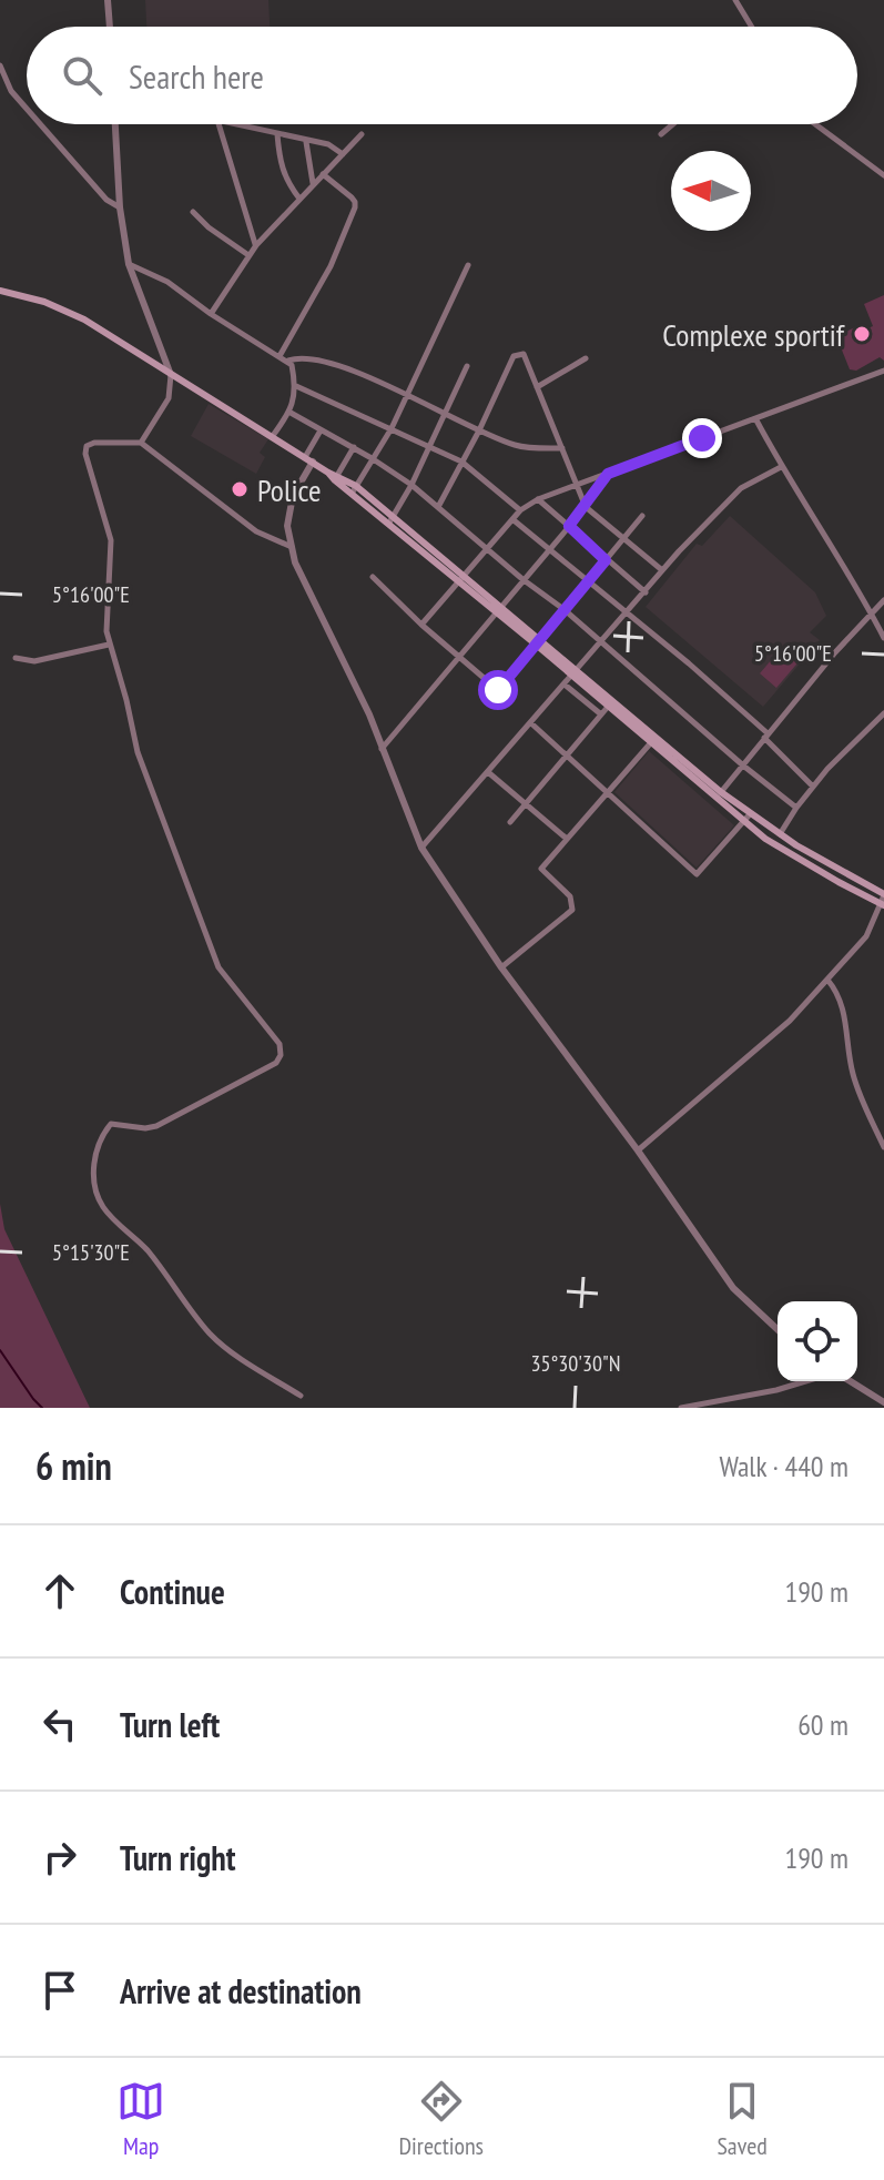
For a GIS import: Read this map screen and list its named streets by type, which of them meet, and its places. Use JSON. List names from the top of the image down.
{
  "places": ["Complexe sportif", "Police"],
  "north": "left",
  "page": {
    "search": "Search here",
    "heading": ["6 min", "Walk · 440 m"],
    "list": [
      ["Continue", "190 m"],
      ["Turn left", "60 m"],
      ["Turn right", "190 m"],
      "Arrive at destination"
    ],
    "nav": ["Map", "Directions", "Saved"]
  },
  "coordinates": ["5°16'00\"E", "5°15'30\"E", "35°30'30\"N"]
}
